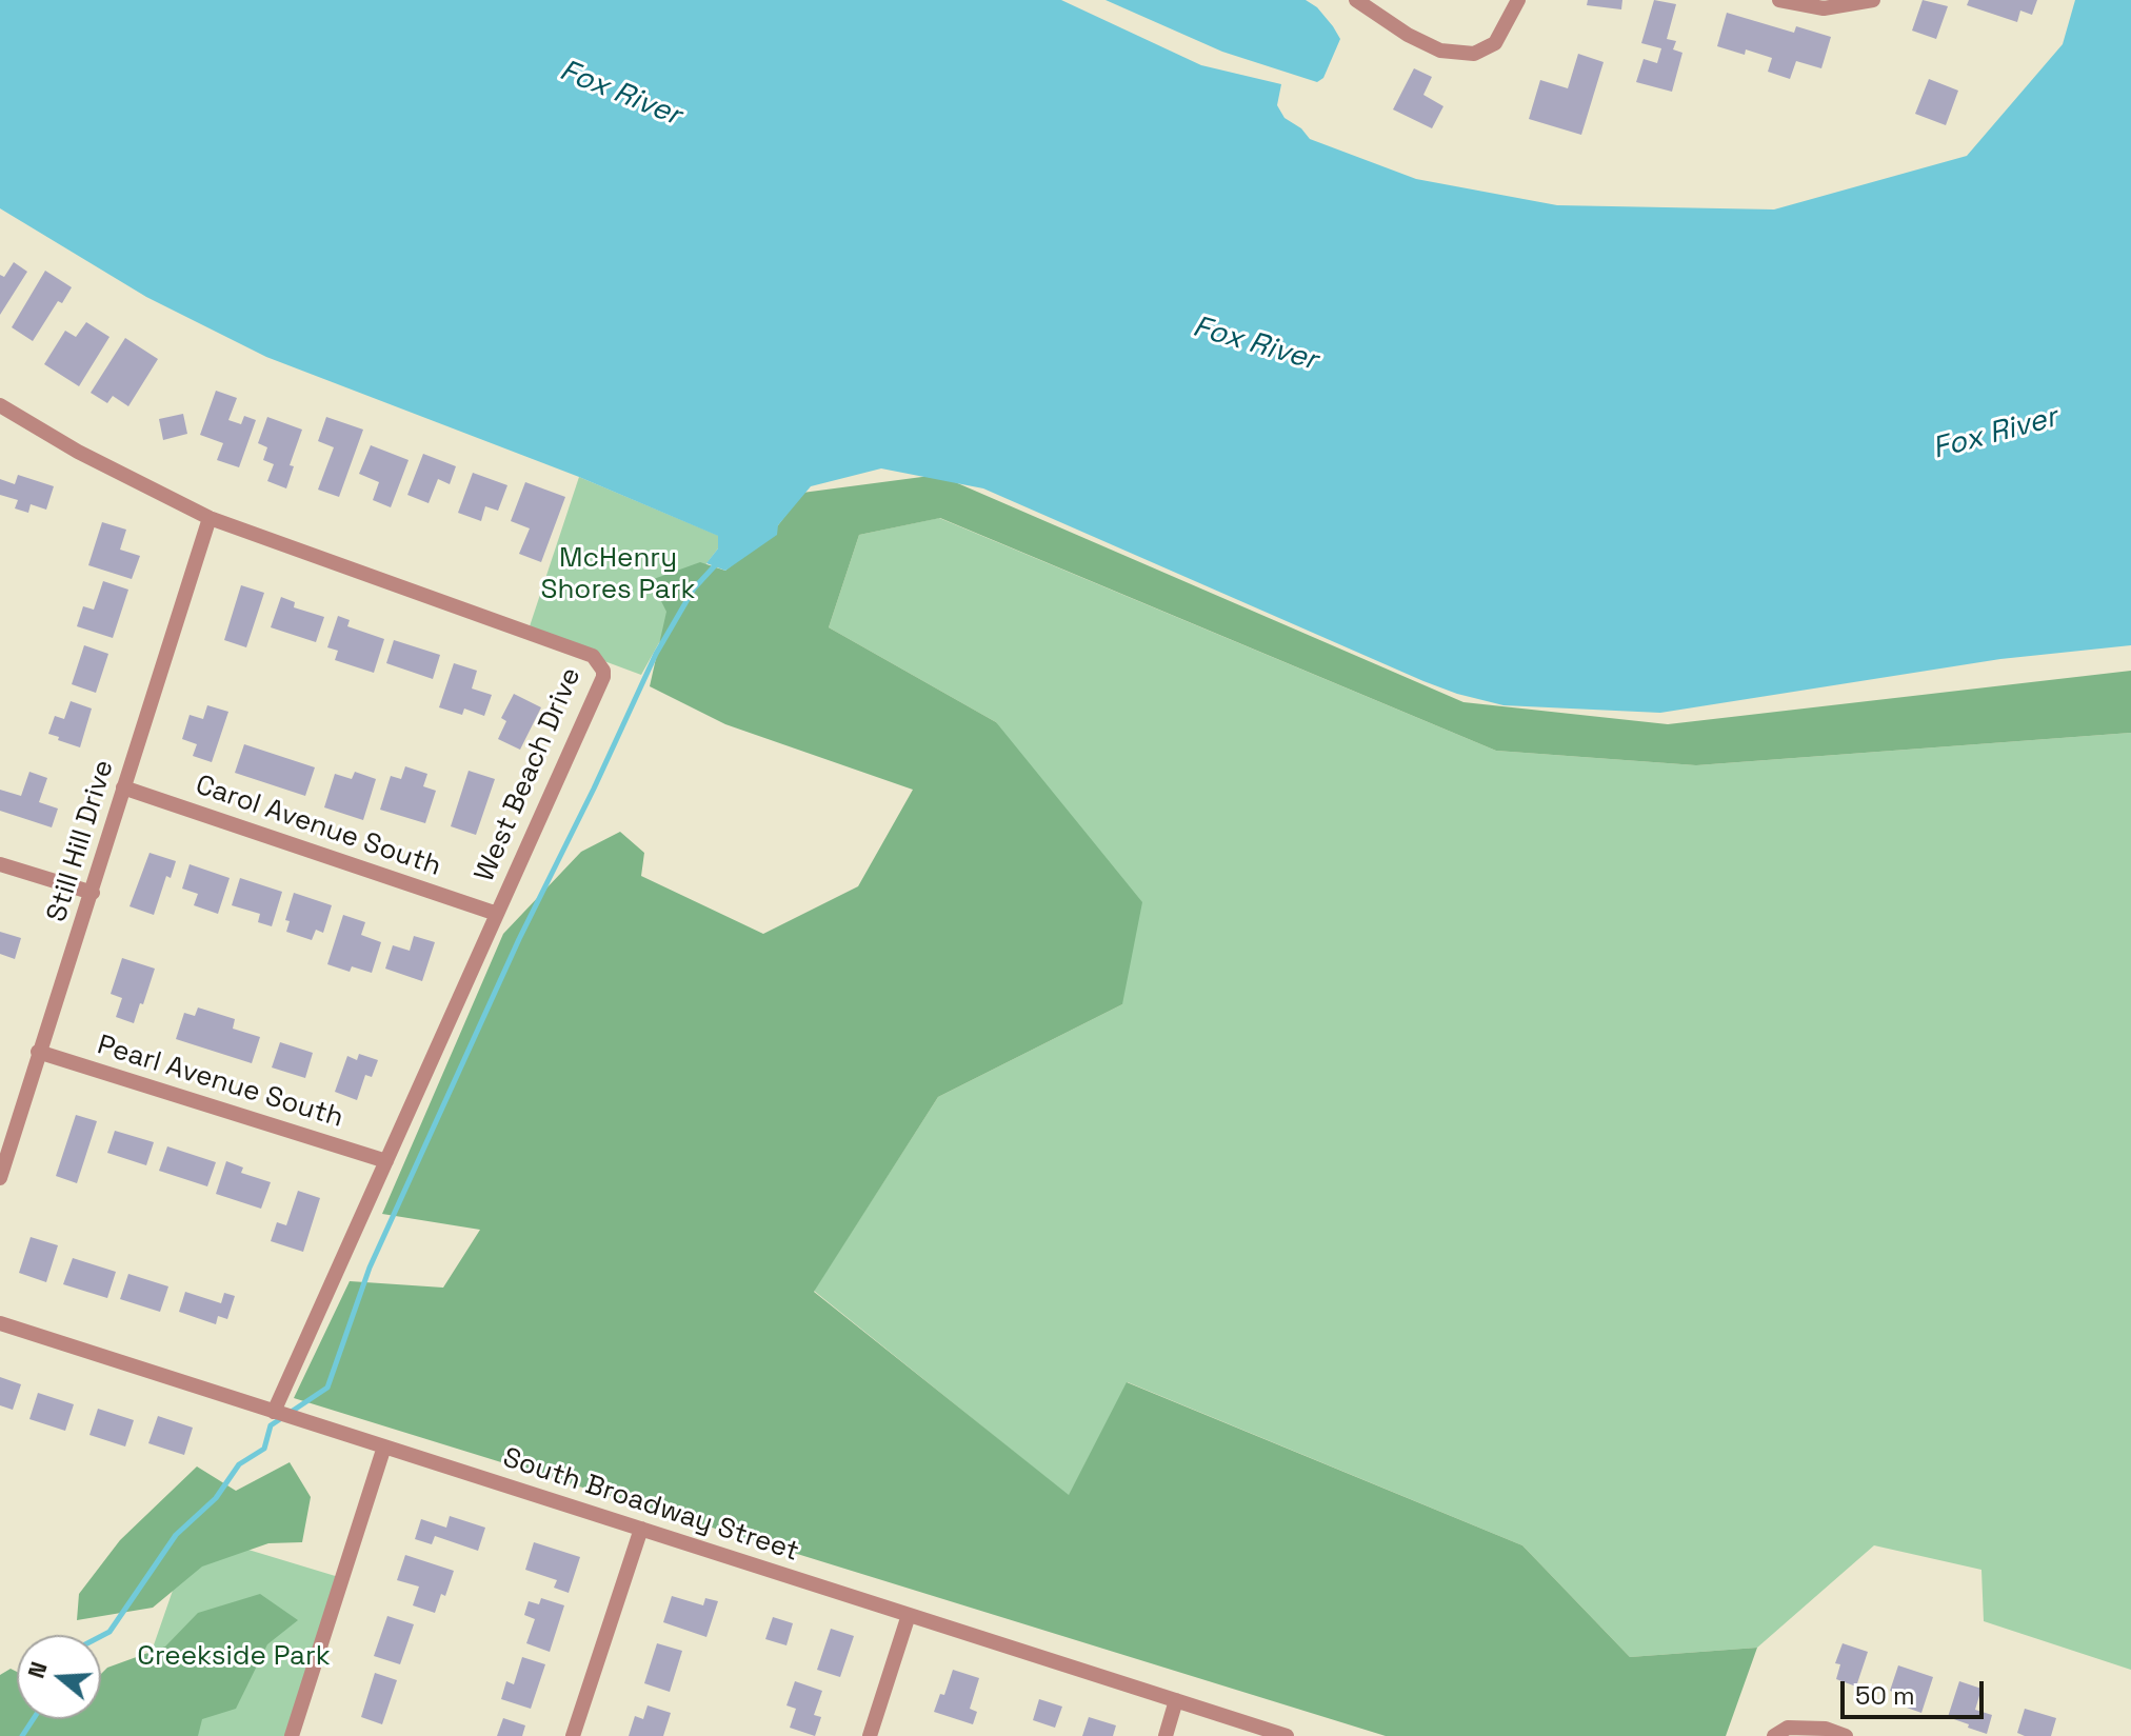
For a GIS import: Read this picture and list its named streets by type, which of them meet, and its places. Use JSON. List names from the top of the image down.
{
  "streets": {
    "street": [
      "West Beach Drive",
      "Carol Avenue South",
      "Still Hill Drive",
      "Pearl Avenue South",
      "South Broadway Street"
    ]
  },
  "crossings": [
    ["West Beach Drive", "Carol Avenue South"],
    ["West Beach Drive", "Still Hill Drive"],
    ["West Beach Drive", "Pearl Avenue South"],
    ["West Beach Drive", "South Broadway Street"],
    ["Carol Avenue South", "Still Hill Drive"],
    ["Still Hill Drive", "Pearl Avenue South"]
  ],
  "water": ["Fox River"],
  "parks": ["McHenry Shores Park", "Creekside Park"],
  "scale_bar": "50 m",
  "north": "left"
}
